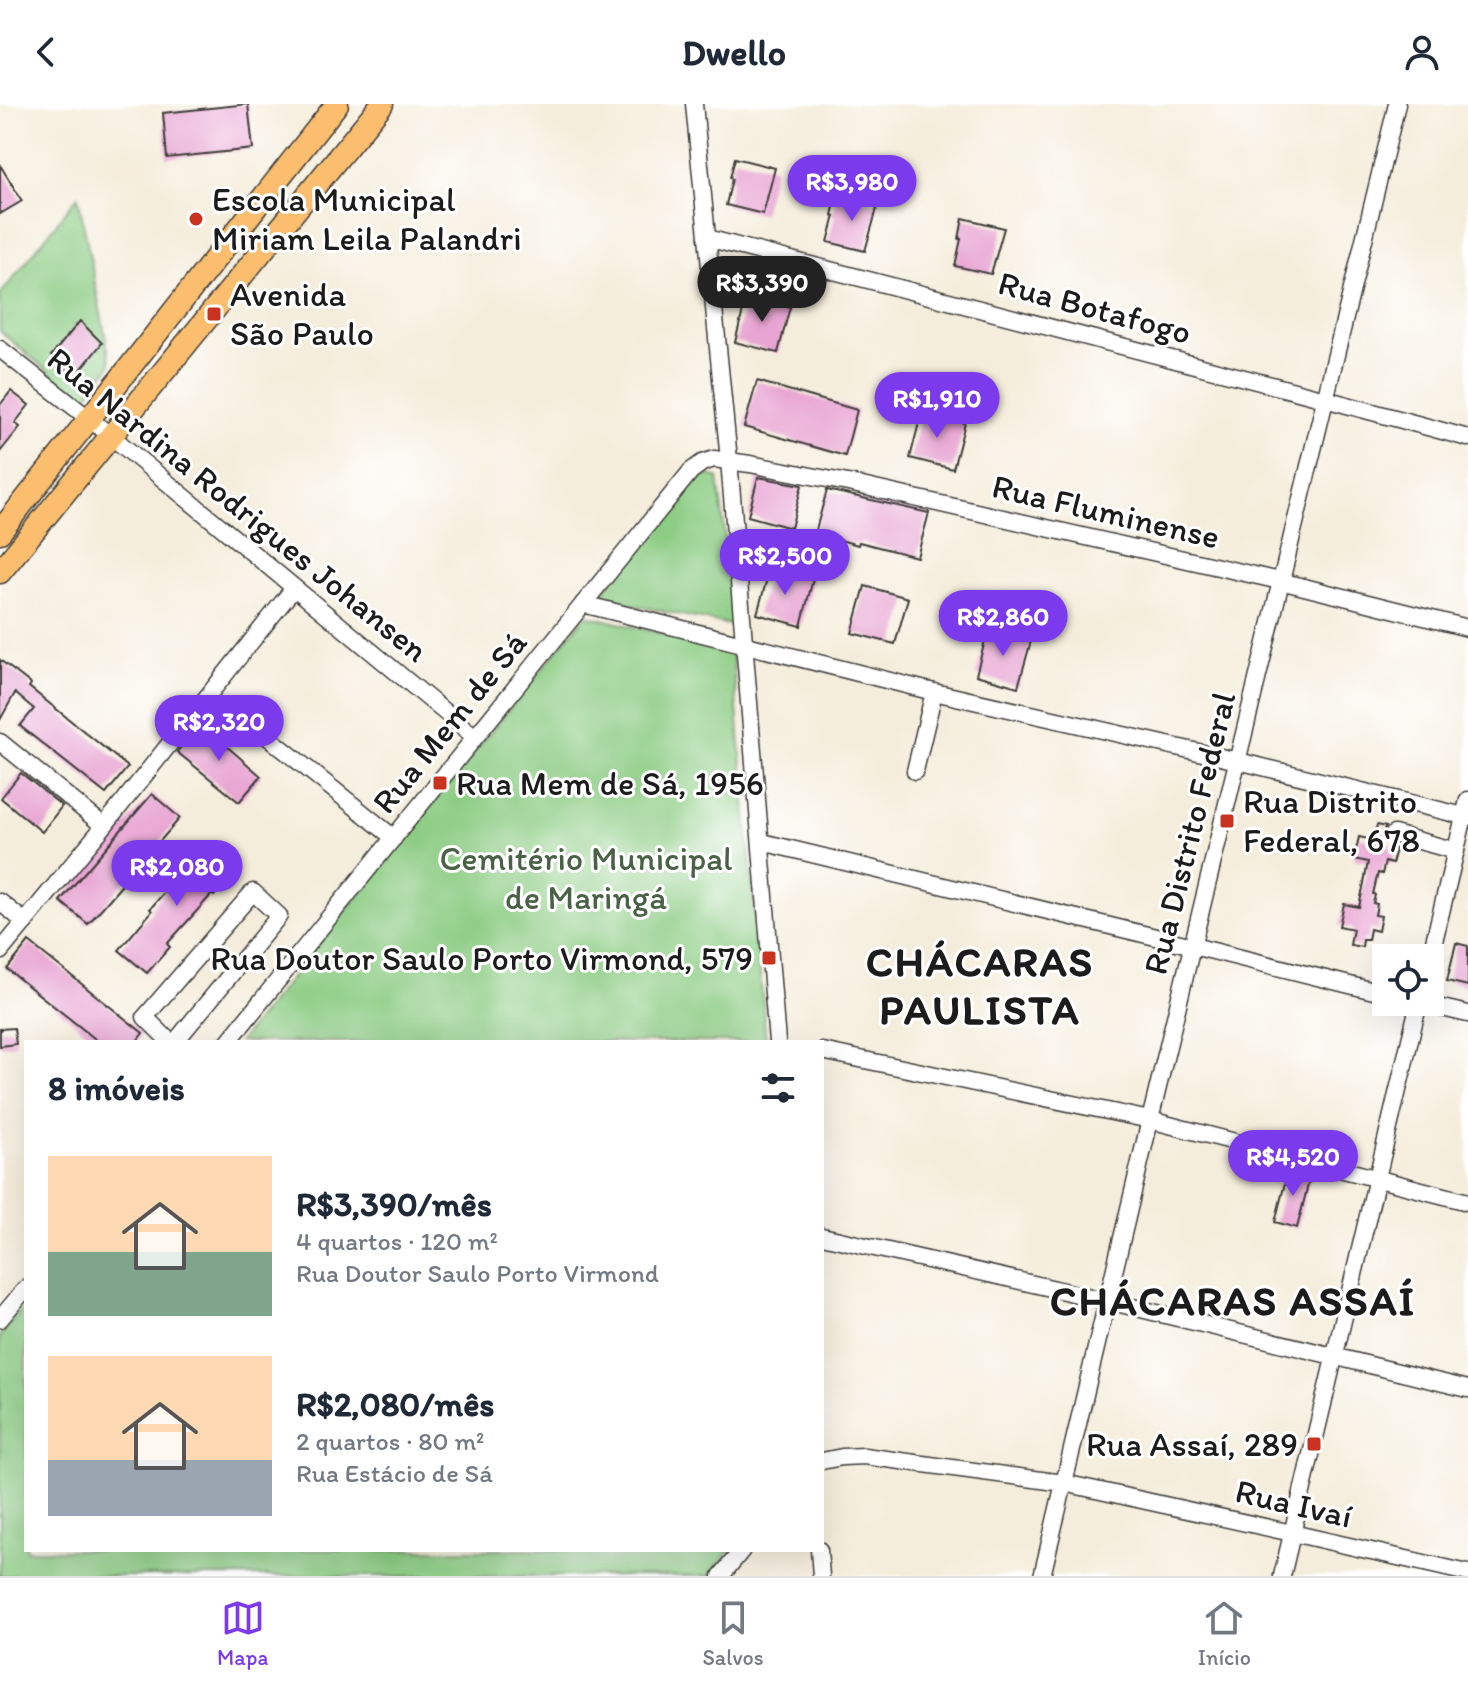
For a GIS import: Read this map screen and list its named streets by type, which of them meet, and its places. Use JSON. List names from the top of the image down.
{
  "streets": {
    "street": [
      "Rua Botafogo",
      "Rua Nardina Rodrigues Johansen",
      "Rua Fluminense",
      "Rua Mem de Sá",
      "Rua Distrito Federal",
      "Rua Ivaí"
    ]
  },
  "crossings": [
    ["Rua Botafogo", "Rua Distrito Federal"],
    ["Rua Nardina Rodrigues Johansen", "Rua Mem de Sá"],
    ["Rua Fluminense", "Rua Mem de Sá"],
    ["Rua Fluminense", "Rua Distrito Federal"],
    ["Rua Distrito Federal", "Rua Ivaí"]
  ],
  "districts": ["CHÁCARAS PAULISTA", "CHÁCARAS ASSAÍ"],
  "parks": ["Cemitério Municipal de Maringá"],
  "places": {
    "other": ["Escola Municipal Miriam Leila Palandri"],
    "transit": [
      "Avenida São Paulo",
      "Rua Mem de Sá, 1956",
      "Rua Distrito Federal, 678",
      "Rua Doutor Saulo Porto Virmond, 579",
      "Rua Assaí, 289"
    ]
  },
  "page": {
    "header": "Dwello",
    "price": [
      "R$3,980",
      "R$3,390",
      "R$1,910",
      "R$2,500",
      "R$2,860",
      "R$2,320",
      "R$2,080",
      "R$4,520"
    ],
    "heading": "8 imóveis",
    "list": [
      {
        "name": "R$3,390/mês",
        "note": "4 quartos · 120 m² · Rua Doutor Saulo Porto Virmond"
      },
      {
        "name": "R$2,080/mês",
        "note": "2 quartos · 80 m² · Rua Estácio de Sá"
      }
    ],
    "tabs": ["Mapa", "Salvos", "Início"]
  }
}
